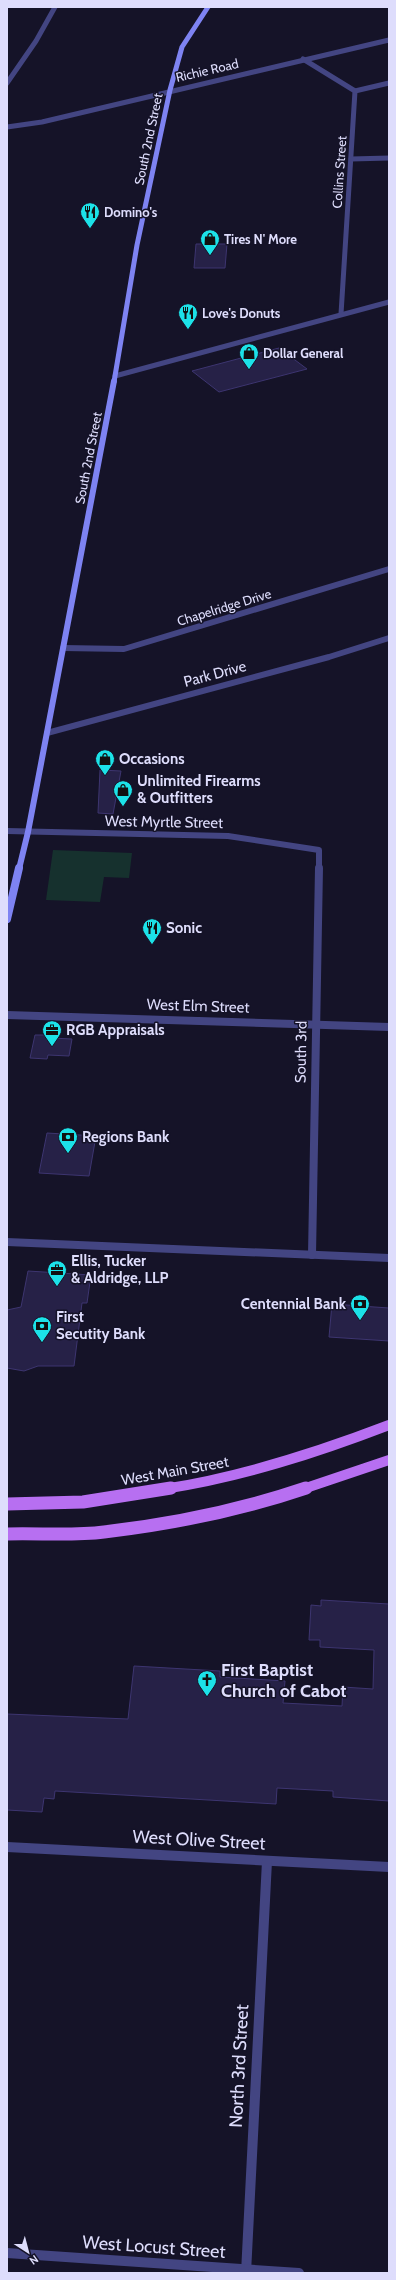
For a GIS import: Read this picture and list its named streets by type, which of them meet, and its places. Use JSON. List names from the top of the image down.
{
  "streets": {
    "main road": ["South 2nd Street", "West Main Street"],
    "street": [
      "Richie Road",
      "Collins Street",
      "Chapelridge Drive",
      "Park Drive",
      "West Myrtle Street",
      "West Elm Street",
      "South 3rd",
      "West Olive Street",
      "North 3rd Street",
      "West Locust Street"
    ]
  },
  "crossings": [
    ["Richie Road", "South 2nd Street"],
    ["South 2nd Street", "Chapelridge Drive"],
    ["South 2nd Street", "Park Drive"],
    ["South 2nd Street", "West Myrtle Street"],
    ["West Myrtle Street", "South 3rd"],
    ["West Elm Street", "South 3rd"],
    ["West Olive Street", "North 3rd Street"],
    ["North 3rd Street", "West Locust Street"]
  ],
  "places": {
    "restaurant": ["Domino's", "Love's Donuts", "Sonic"],
    "shop": [
      "Tires N' More",
      "Dollar General",
      "Occasions",
      "Unlimited Firearms & Outfitters"
    ],
    "office": ["RGB Appraisals", "Ellis, Tucker & Aldridge, LLP"],
    "bank": ["Regions Bank", "Centennial Bank", "First Secutity Bank"],
    "church": ["First Baptist Church of Cabot"]
  },
  "north": "bottom right"
}
